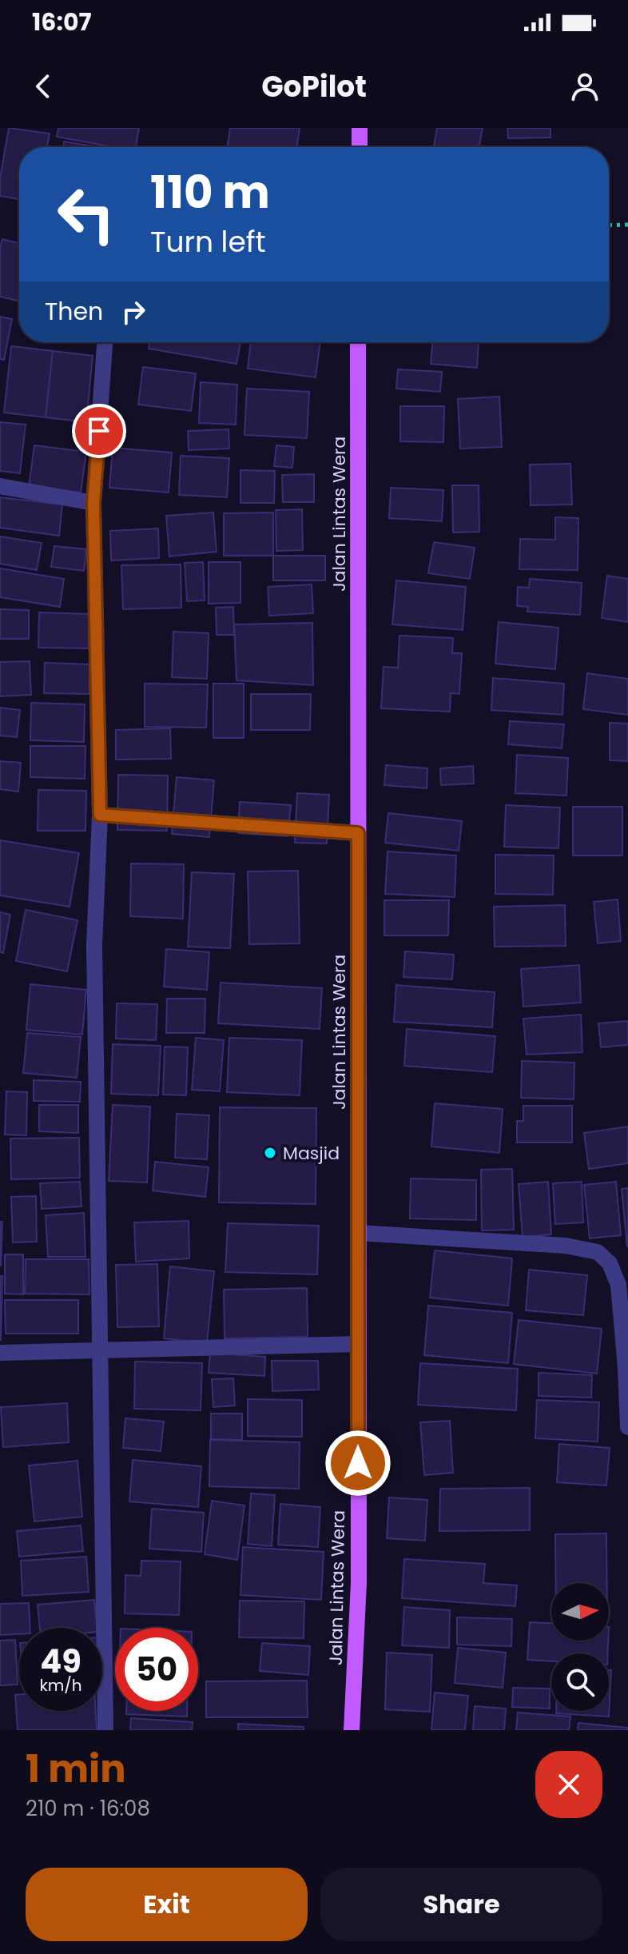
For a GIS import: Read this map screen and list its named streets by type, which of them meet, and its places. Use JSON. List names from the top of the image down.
{
  "streets": {
    "main road": ["Jalan Lintas Wera"]
  },
  "places": ["Masjid"],
  "north": "right",
  "page": {
    "status": "16:07",
    "header": "GoPilot",
    "turn": ["110 m", "Turn left"],
    "then": "Then",
    "speed": "49 km/h",
    "limit": "50",
    "heading": ["1 min", "210 m · 16:08"],
    "buttons": ["Exit", "Share"]
  }
}
